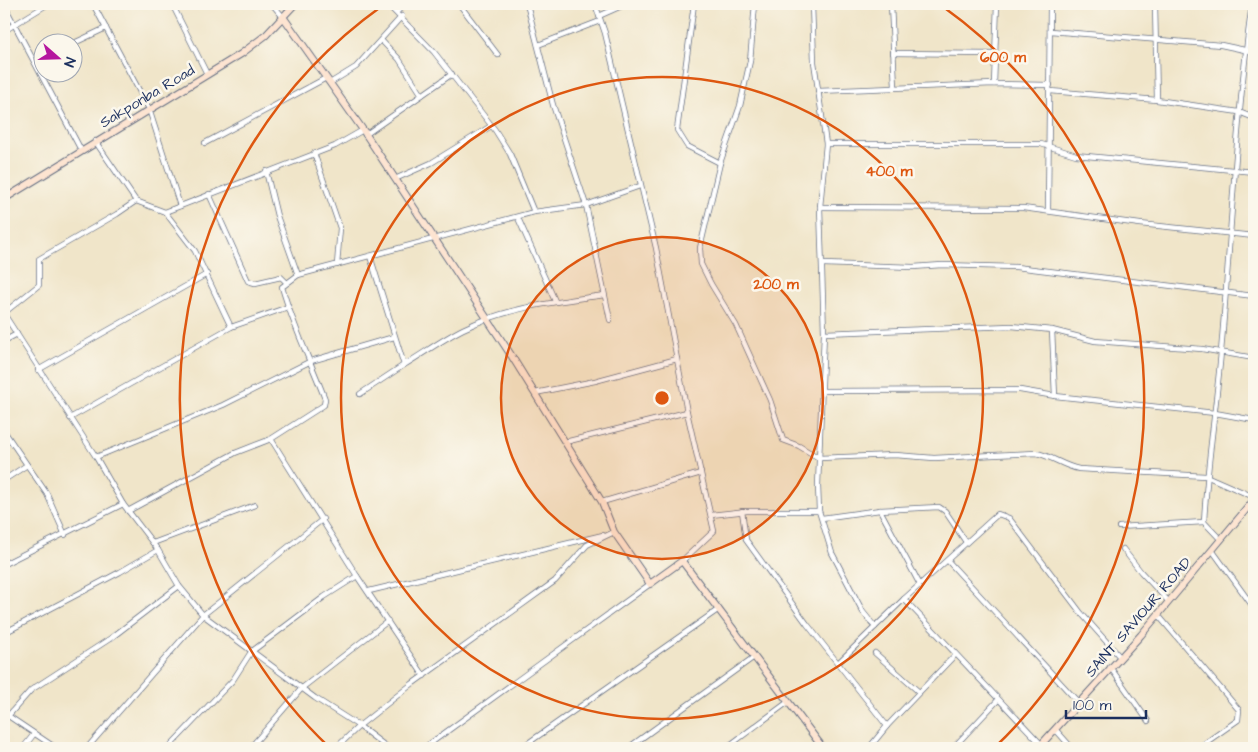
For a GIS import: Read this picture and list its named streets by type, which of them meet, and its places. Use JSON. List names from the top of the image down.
{
  "streets": {
    "street": ["Sakponba Road", "SAINT SAVIOUR ROAD"]
  },
  "scale_bar": "100 m",
  "north": "right",
  "rings": ["600 m", "400 m", "200 m"]
}
